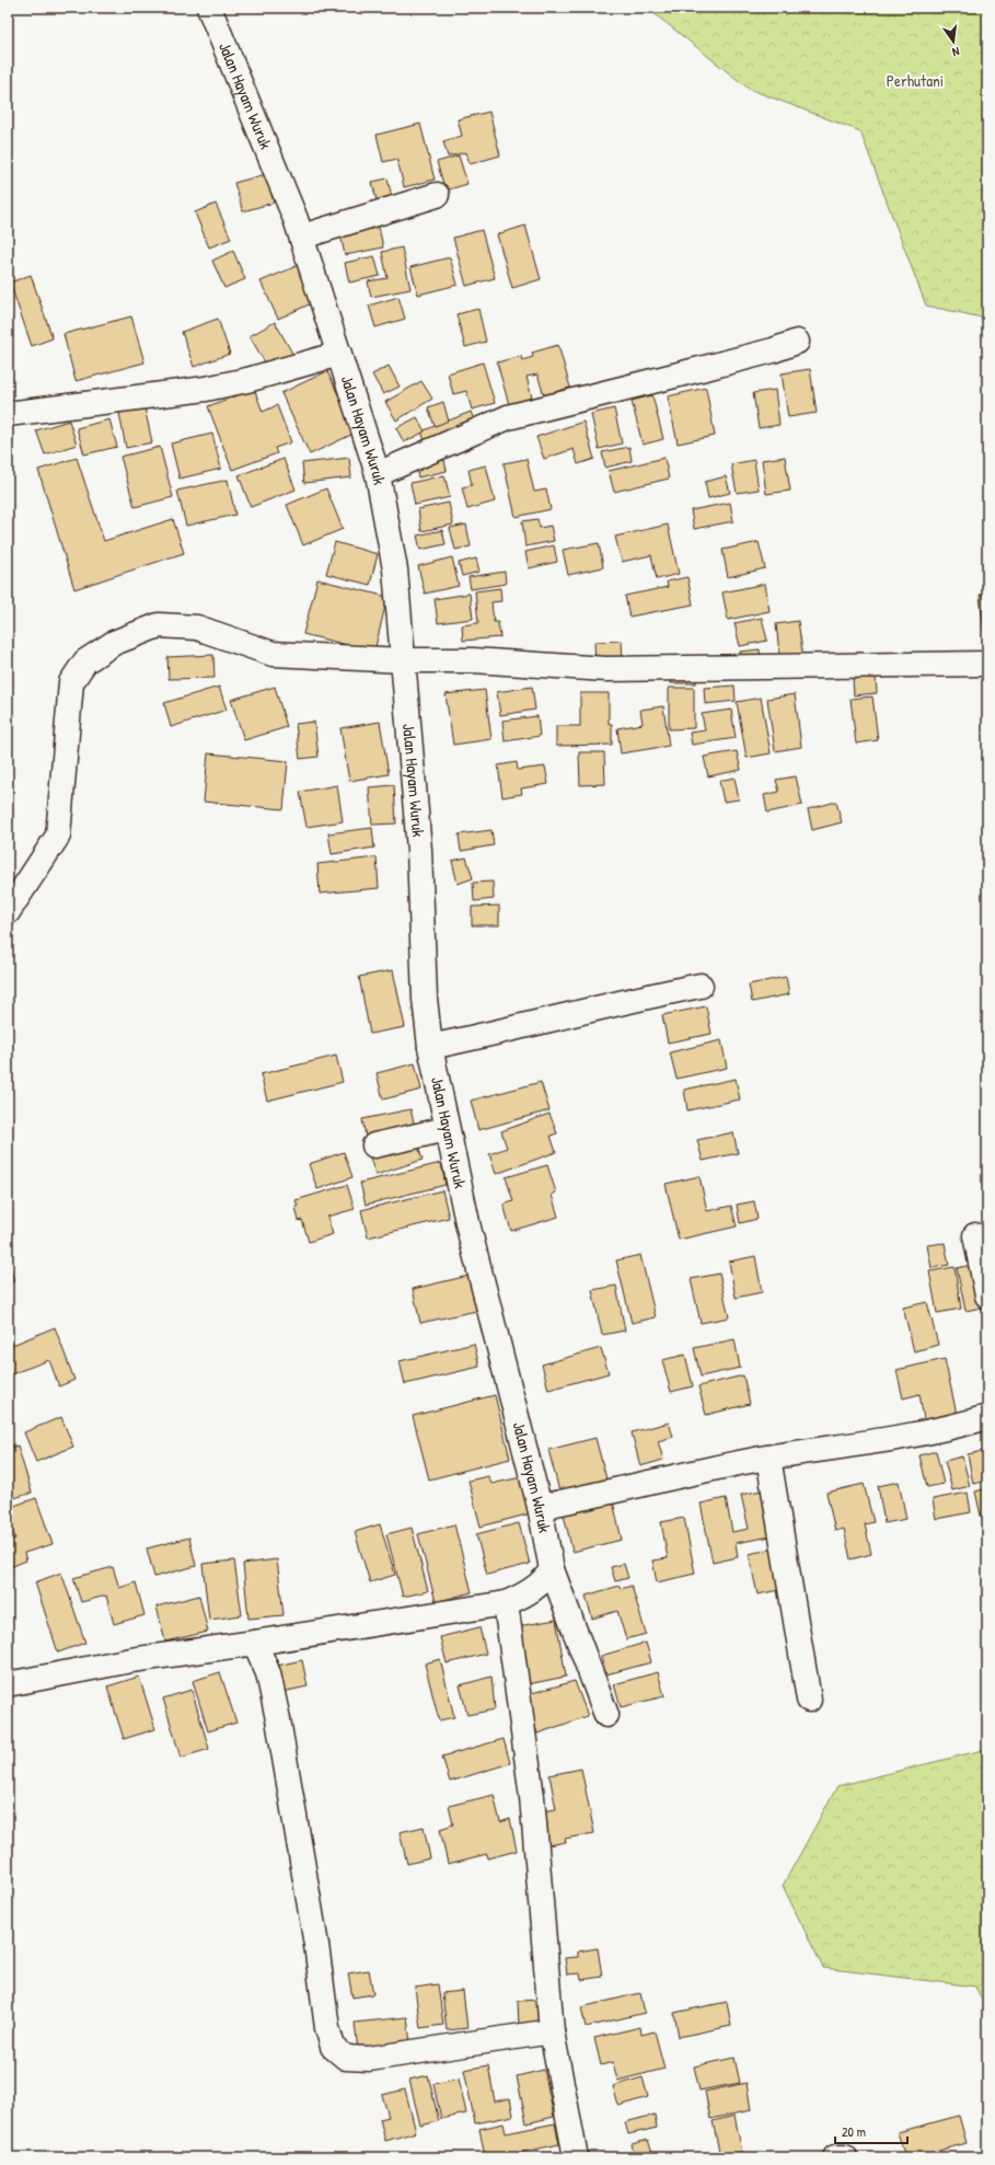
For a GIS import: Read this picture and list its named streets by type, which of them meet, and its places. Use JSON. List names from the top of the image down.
{
  "streets": {
    "street": ["Jalan Hayam Wuruk"]
  },
  "parks": ["Perhutani"],
  "scale_bar": "20 m",
  "north": "bottom"
}
